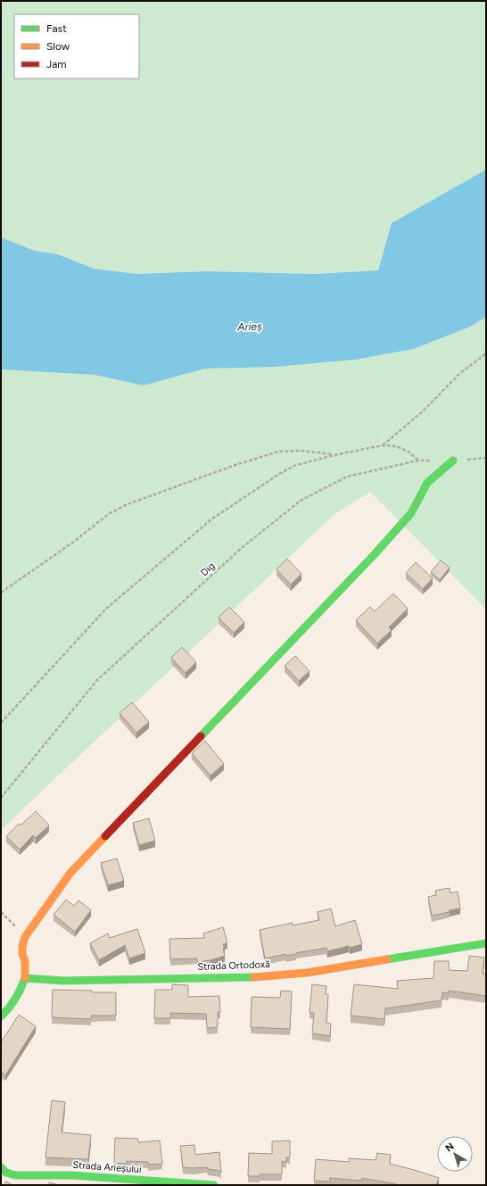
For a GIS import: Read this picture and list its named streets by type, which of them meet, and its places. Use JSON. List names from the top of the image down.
{
  "streets": {
    "street": ["Strada Ortodoxă", "Strada Arieșului"],
    "path": ["Dig"]
  },
  "water": ["Arieș"],
  "legend": ["Fast", "Slow", "Jam"],
  "north": "top left"
}
